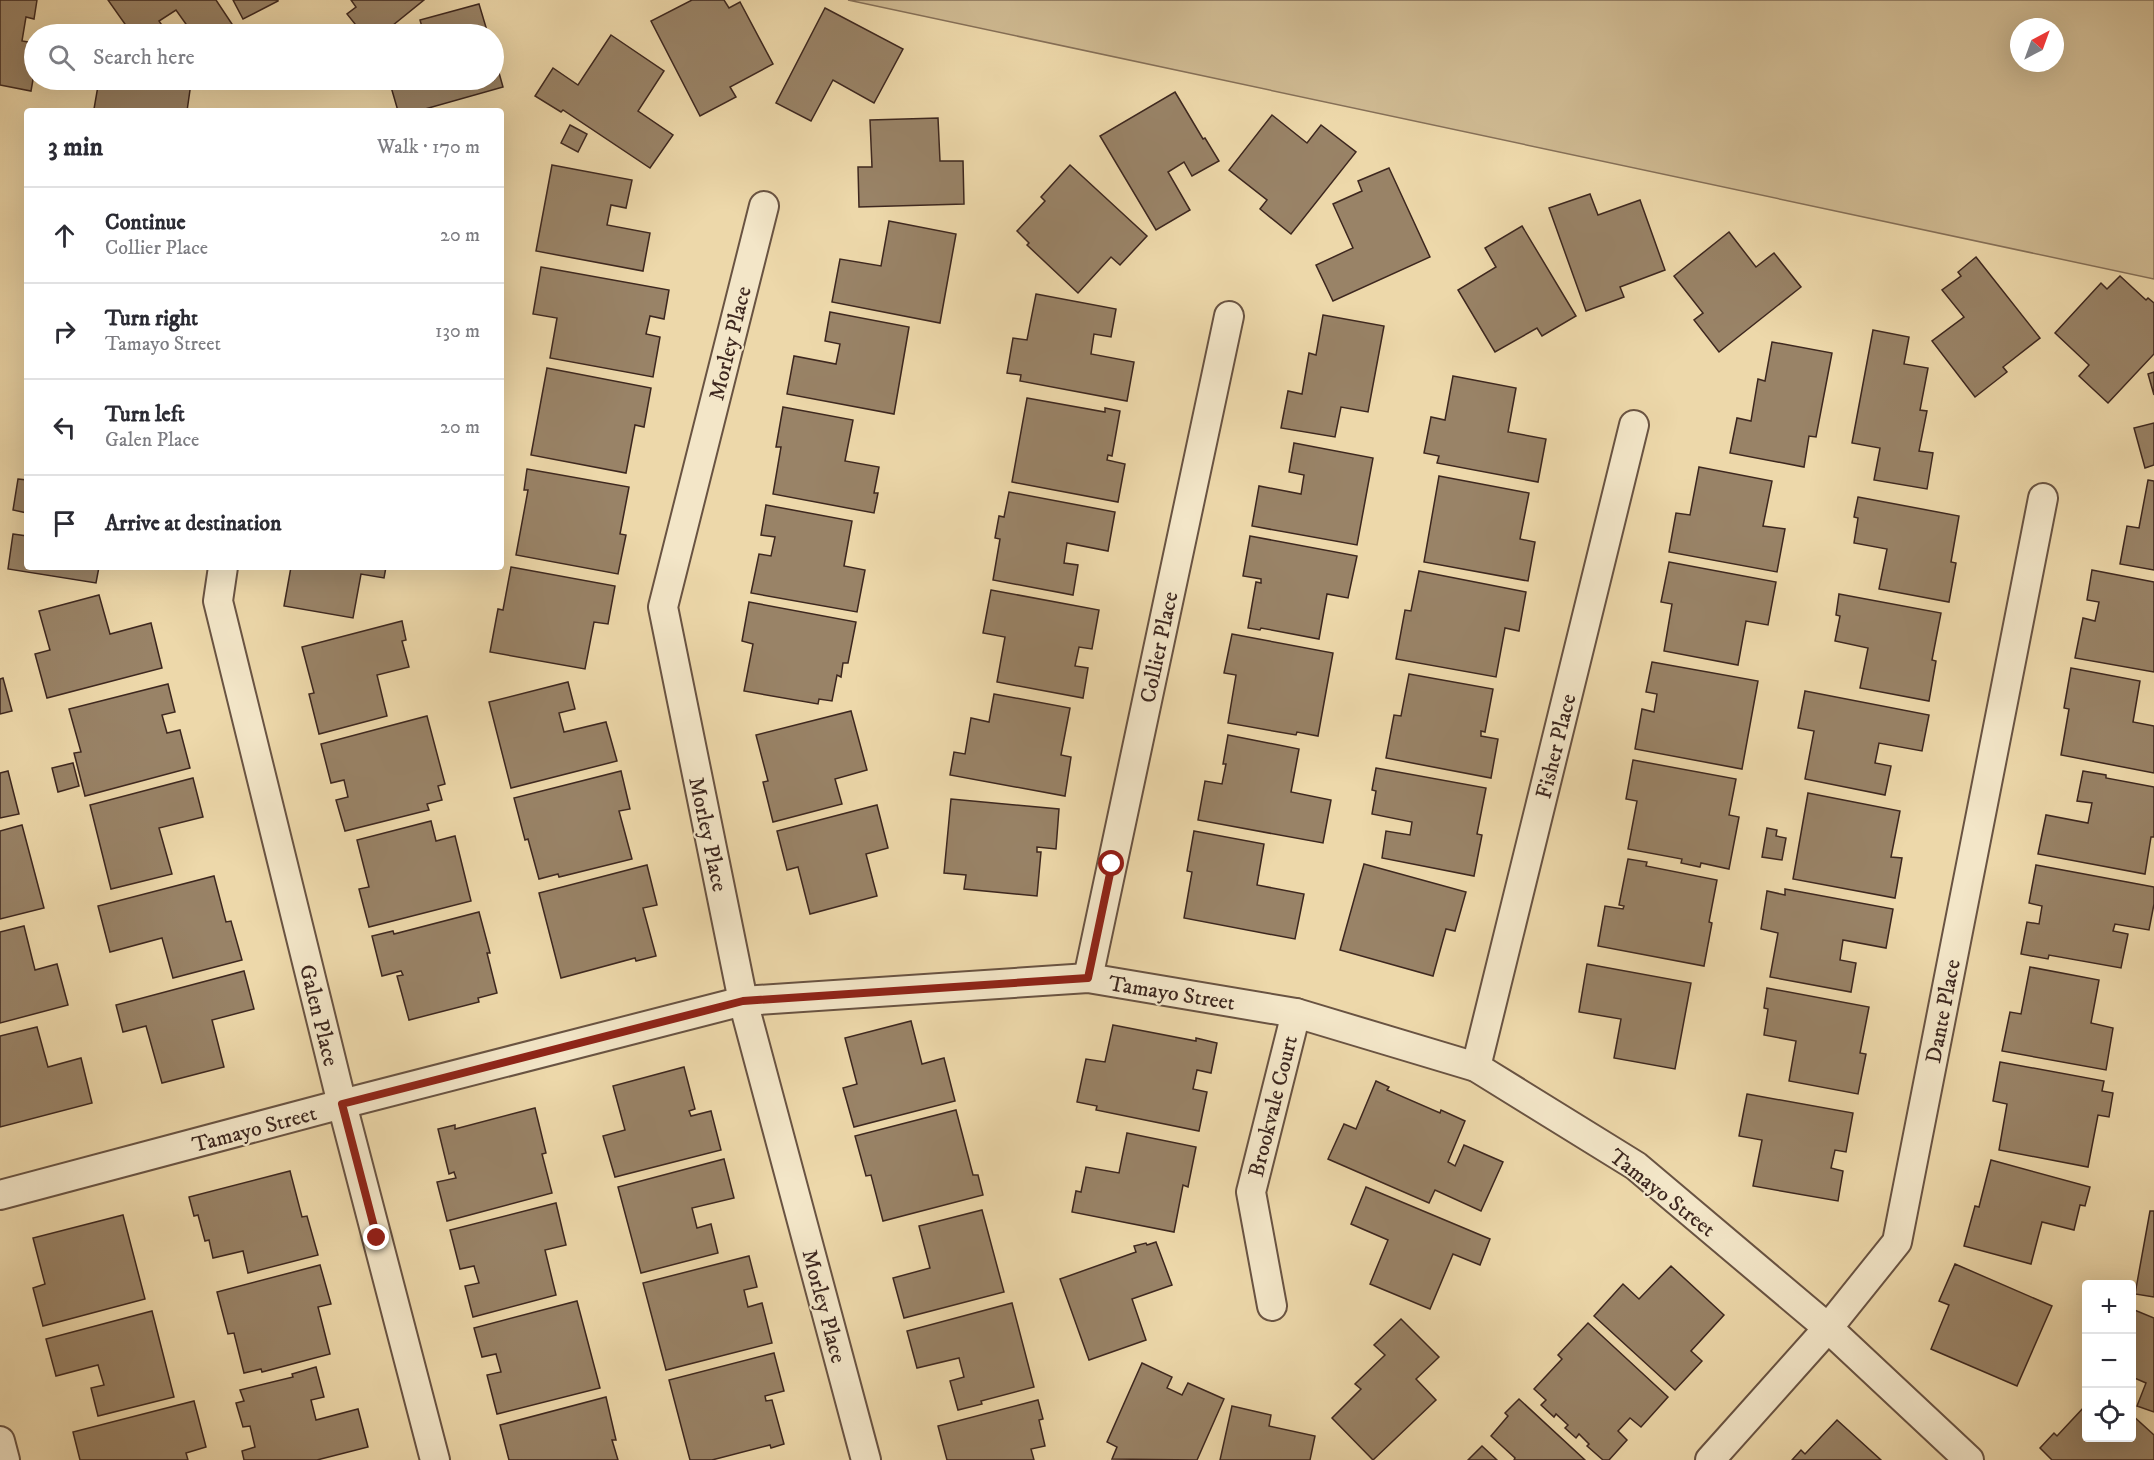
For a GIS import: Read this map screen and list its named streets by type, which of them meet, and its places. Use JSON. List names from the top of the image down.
{
  "streets": {
    "street": [
      "Morley Place",
      "Collier Place",
      "Fisher Place",
      "Tamayo Street",
      "Dante Place",
      "Galen Place",
      "Brookvale Court"
    ]
  },
  "crossings": [
    ["Morley Place", "Tamayo Street"],
    ["Collier Place", "Tamayo Street"],
    ["Fisher Place", "Tamayo Street"],
    ["Tamayo Street", "Dante Place"],
    ["Tamayo Street", "Galen Place"],
    ["Tamayo Street", "Brookvale Court"]
  ],
  "north": "top right",
  "page": {
    "search": "Search here",
    "heading": ["3 min", "Walk · 170 m"],
    "list": [
      ["Continue", "Collier Place", "20 m"],
      ["Turn right", "Tamayo Street", "130 m"],
      ["Turn left", "Galen Place", "20 m"],
      "Arrive at destination"
    ],
    "map_buttons": ["+", "−"]
  }
}
